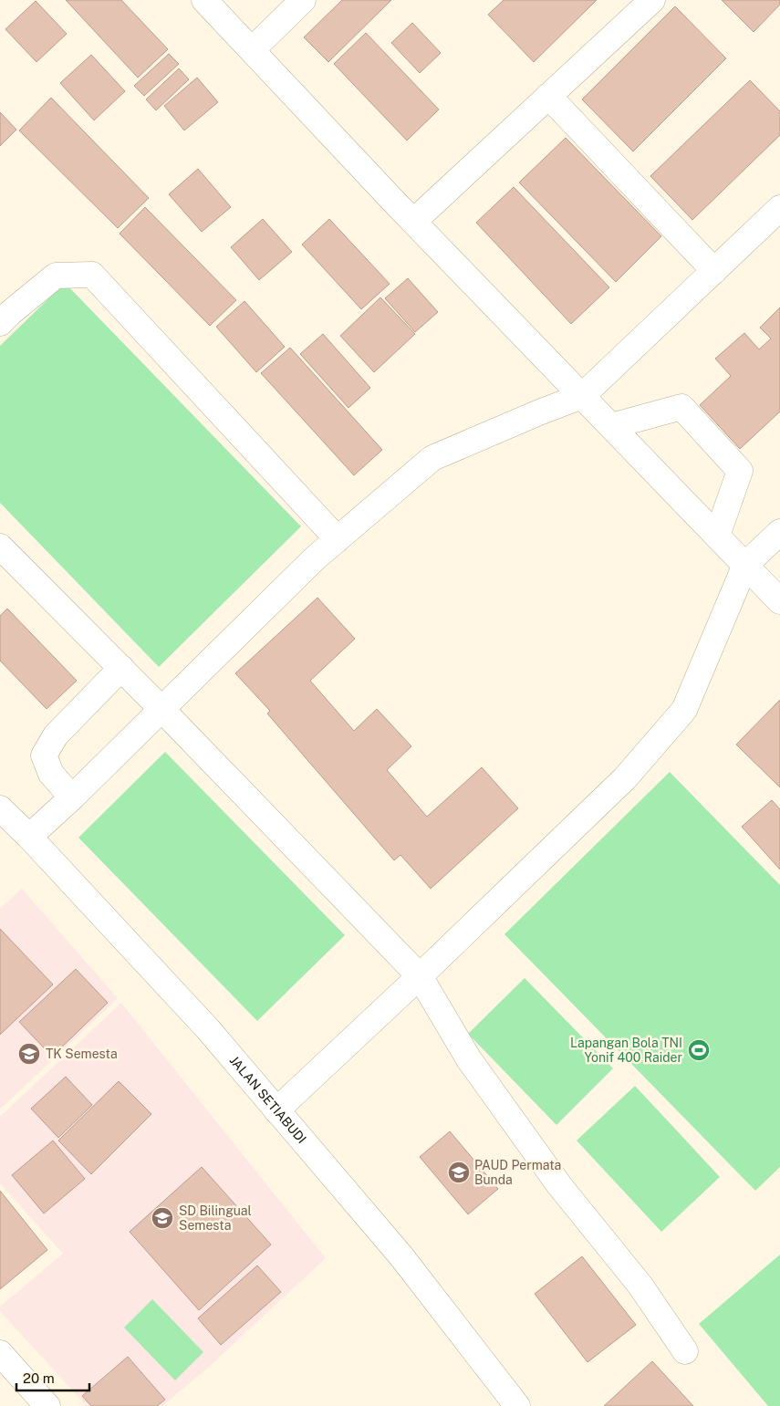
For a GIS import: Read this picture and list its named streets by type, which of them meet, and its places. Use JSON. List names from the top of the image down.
{
  "streets": {
    "main road": ["JALAN SETIABUDI"]
  },
  "places": {
    "sports": ["Lapangan Bola TNI Yonif 400 Raider"],
    "school or university": ["TK Semesta", "PAUD Permata Bunda", "SD Bilingual Semesta"]
  },
  "scale_bar": "20 m"
}
